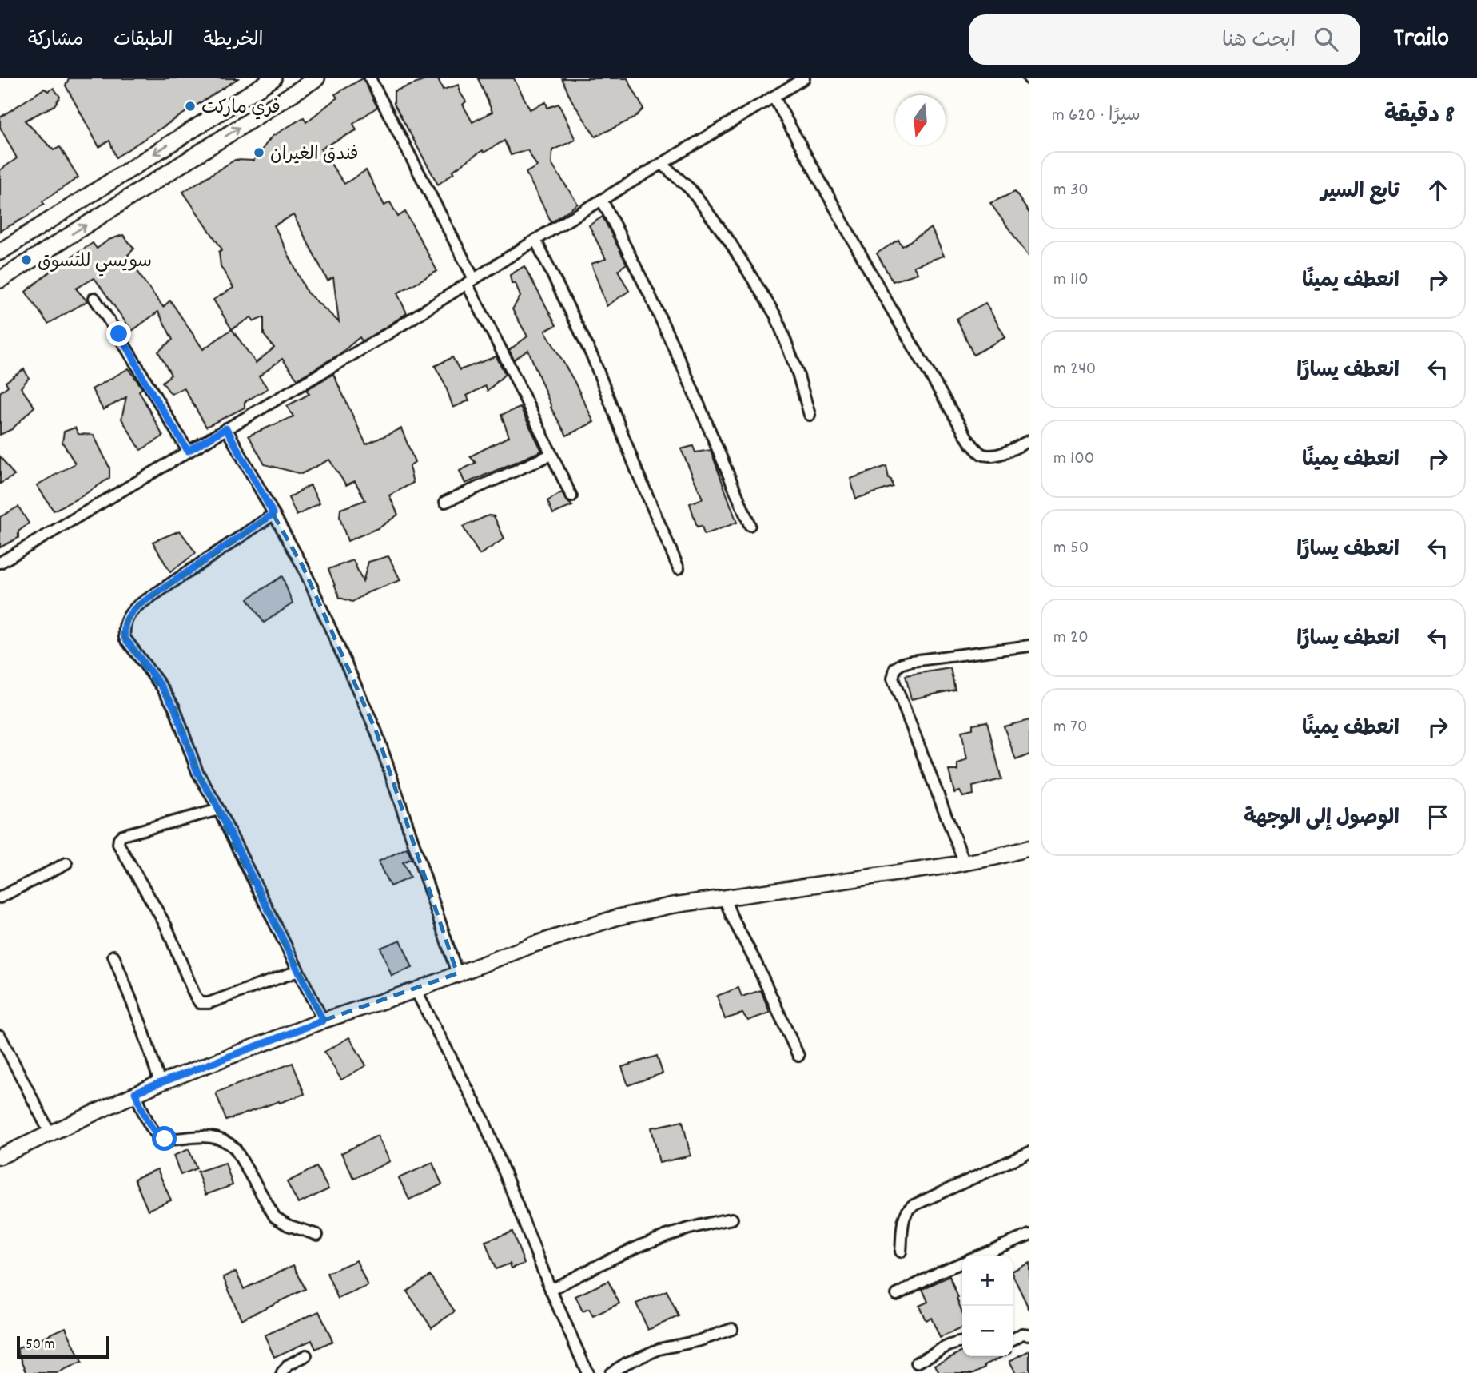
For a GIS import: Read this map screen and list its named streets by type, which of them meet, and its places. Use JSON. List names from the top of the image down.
{
  "places": ["فري ماركت", "فندق الغيران", "سويسي للتسوق"],
  "scale_bar": "50 m",
  "north": "bottom",
  "page": {
    "header": "Trailo",
    "search": "ابحث هنا",
    "nav": ["الخريطة", "الطبقات", "مشاركة"],
    "heading": ["8 دقيقة", "سيرًا · 620 m"],
    "list": [
      ["تابع السير", "30 m"],
      ["انعطف يمينًا", "110 m"],
      ["انعطف يسارًا", "240 m"],
      ["انعطف يمينًا", "100 m"],
      ["انعطف يسارًا", "50 m"],
      ["انعطف يسارًا", "20 m"],
      ["انعطف يمينًا", "70 m"],
      "الوصول إلى الوجهة"
    ],
    "map_buttons": ["+", "−"],
    "scale": "50 m"
  }
}
